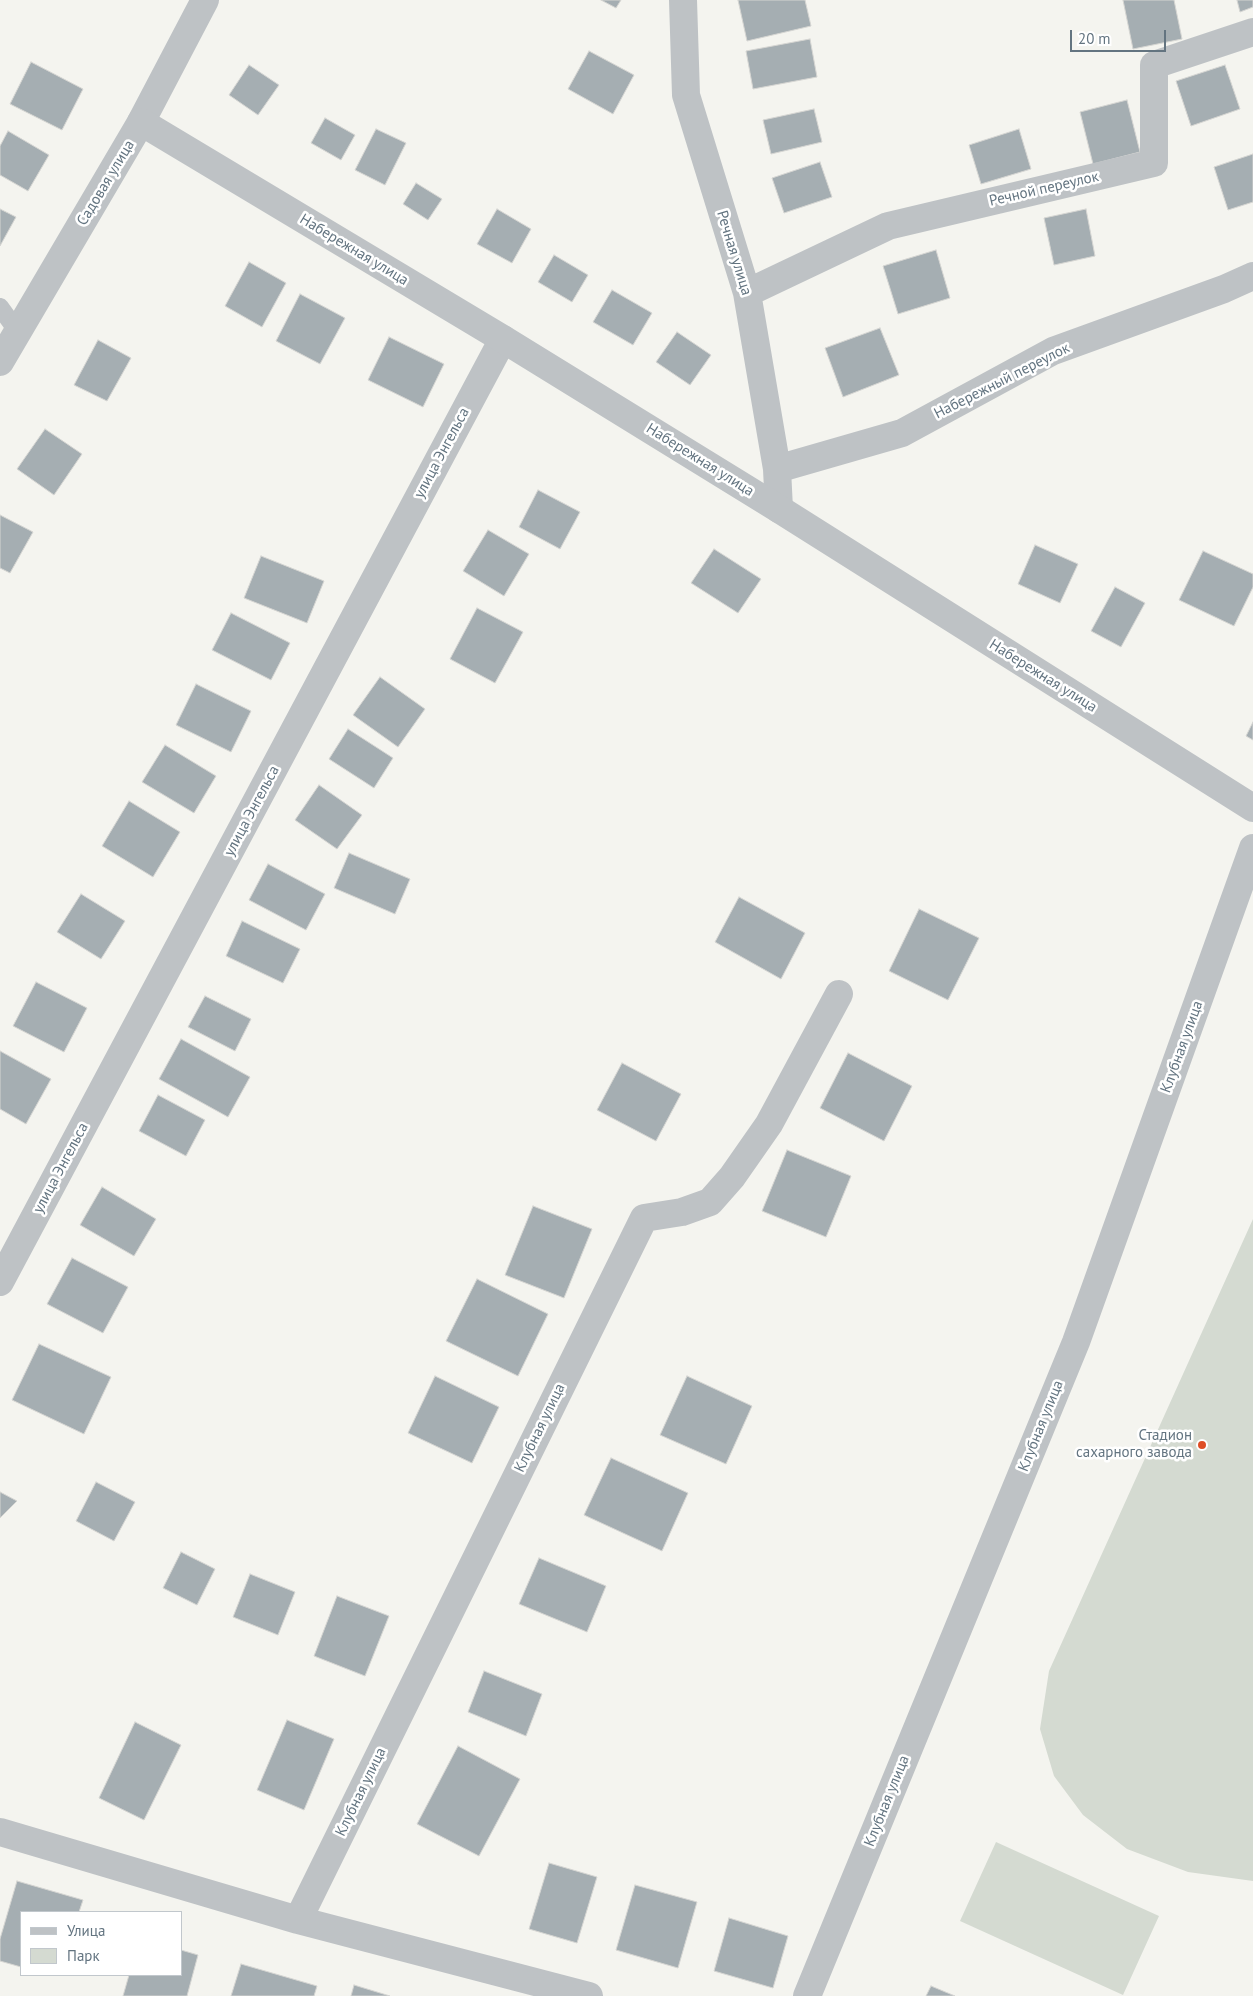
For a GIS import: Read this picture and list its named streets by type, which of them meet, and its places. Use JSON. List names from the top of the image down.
{
  "streets": {
    "street": [
      "Садовая улица",
      "Речной переулок",
      "Набережная улица",
      "Речная улица",
      "Набережный переулок",
      "улица Энгельса",
      "Клубная улица"
    ]
  },
  "crossings": [
    ["Садовая улица", "Набережная улица"],
    ["Речной переулок", "Речная улица"],
    ["Набережная улица", "Речная улица"],
    ["Набережная улица", "улица Энгельса"],
    ["Речная улица", "Набережный переулок"]
  ],
  "places": ["Стадион сахарного завода"],
  "legend": ["Улица", "Парк"],
  "scale_bar": "20 m"
}
